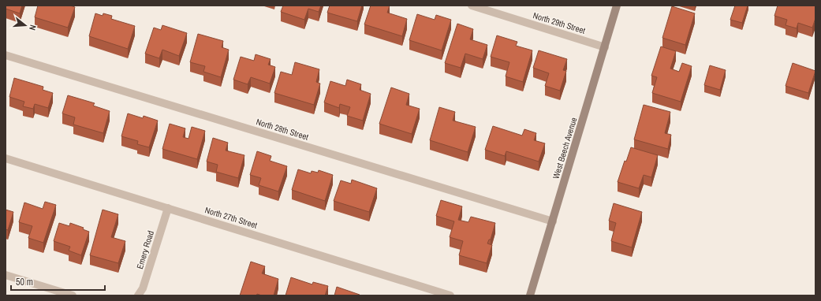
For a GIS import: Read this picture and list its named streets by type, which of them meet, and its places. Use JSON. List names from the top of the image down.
{
  "streets": {
    "main road": ["West Beech Avenue"],
    "street": [
      "North 29th Street",
      "North 28th Street",
      "North 27th Street",
      "Emery Road"
    ]
  },
  "crossings": [
    ["North 29th Street", "West Beech Avenue"],
    ["North 28th Street", "West Beech Avenue"],
    ["North 27th Street", "Emery Road"]
  ],
  "scale_bar": "50 m",
  "north": "right"
}
